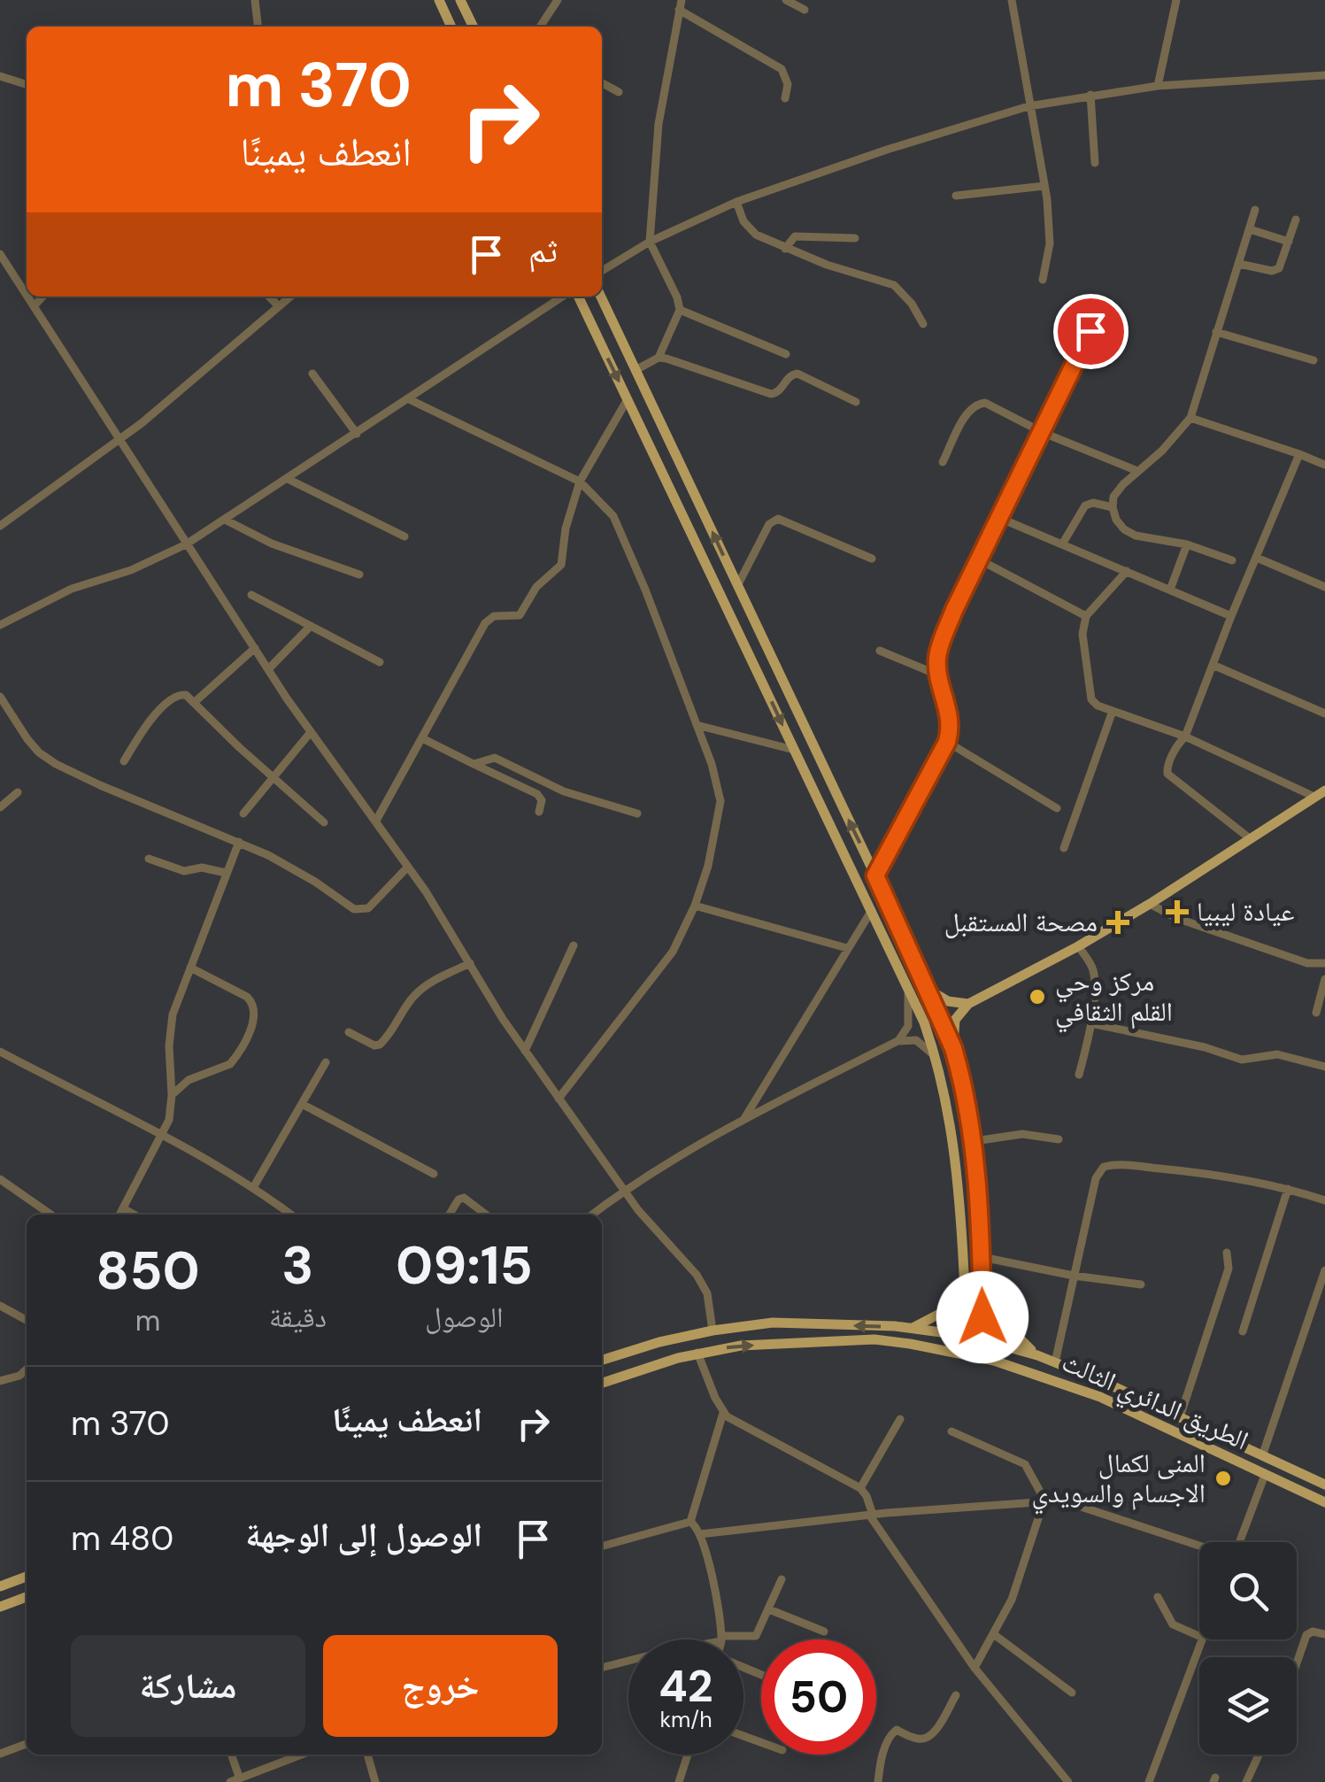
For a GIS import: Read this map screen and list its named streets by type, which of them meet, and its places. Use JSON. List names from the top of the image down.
{
  "streets": {
    "main road": ["الطريق الدائري الثالث"]
  },
  "places": {
    "health": ["عيادة ليبيا", "مصحة المستقبل"],
    "other": ["مركز وحي القلم الثقافي", "المنى لكمال الاجسام والسويدي"]
  },
  "page": {
    "turn": ["370 m", "انعطف يمينًا"],
    "then": "ثم",
    "eta": [
      "09:15",
      "الوصول",
      "3",
      "دقيقة",
      "850",
      "m"
    ],
    "list": [
      {
        "name": "انعطف يمينًا",
        "value": "370 m"
      },
      {
        "name": "الوصول إلى الوجهة",
        "value": "480 m"
      }
    ],
    "buttons": ["خروج", "مشاركة"],
    "speed": "42 km/h",
    "limit": "50"
  }
}
